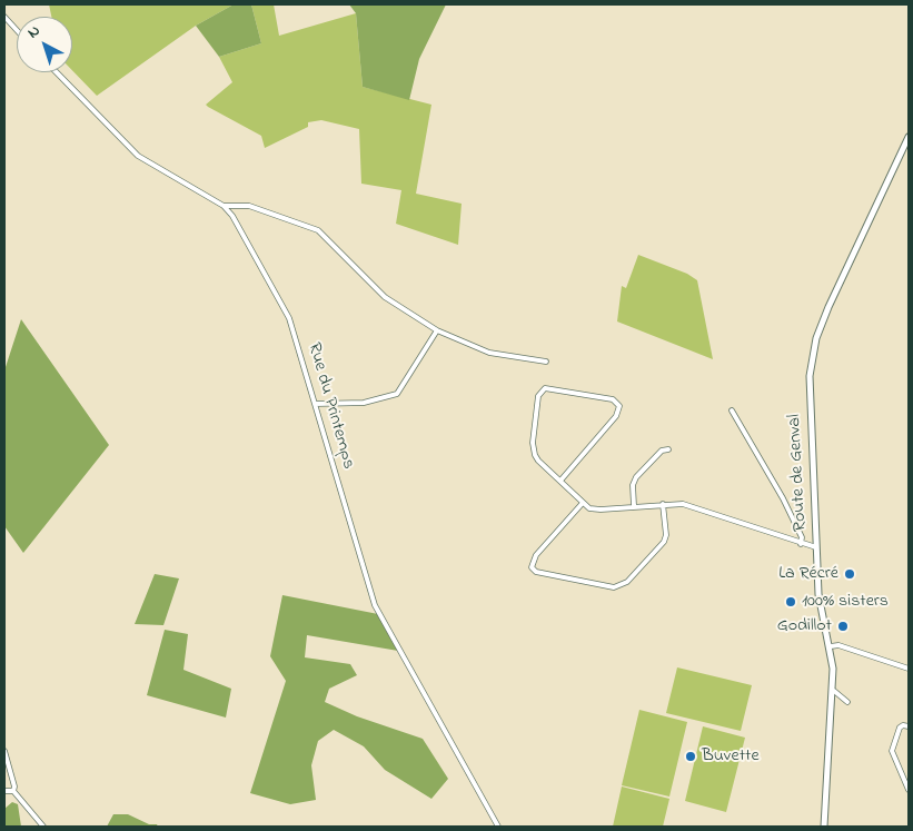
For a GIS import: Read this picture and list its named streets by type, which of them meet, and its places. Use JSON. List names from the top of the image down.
{
  "streets": {
    "main road": ["Route de Genval"],
    "street": ["Rue du Printemps"]
  },
  "places": [
    "La Récré",
    "100% sisters",
    "Godillot",
    "Buvette"
  ],
  "north": "top left"
}
